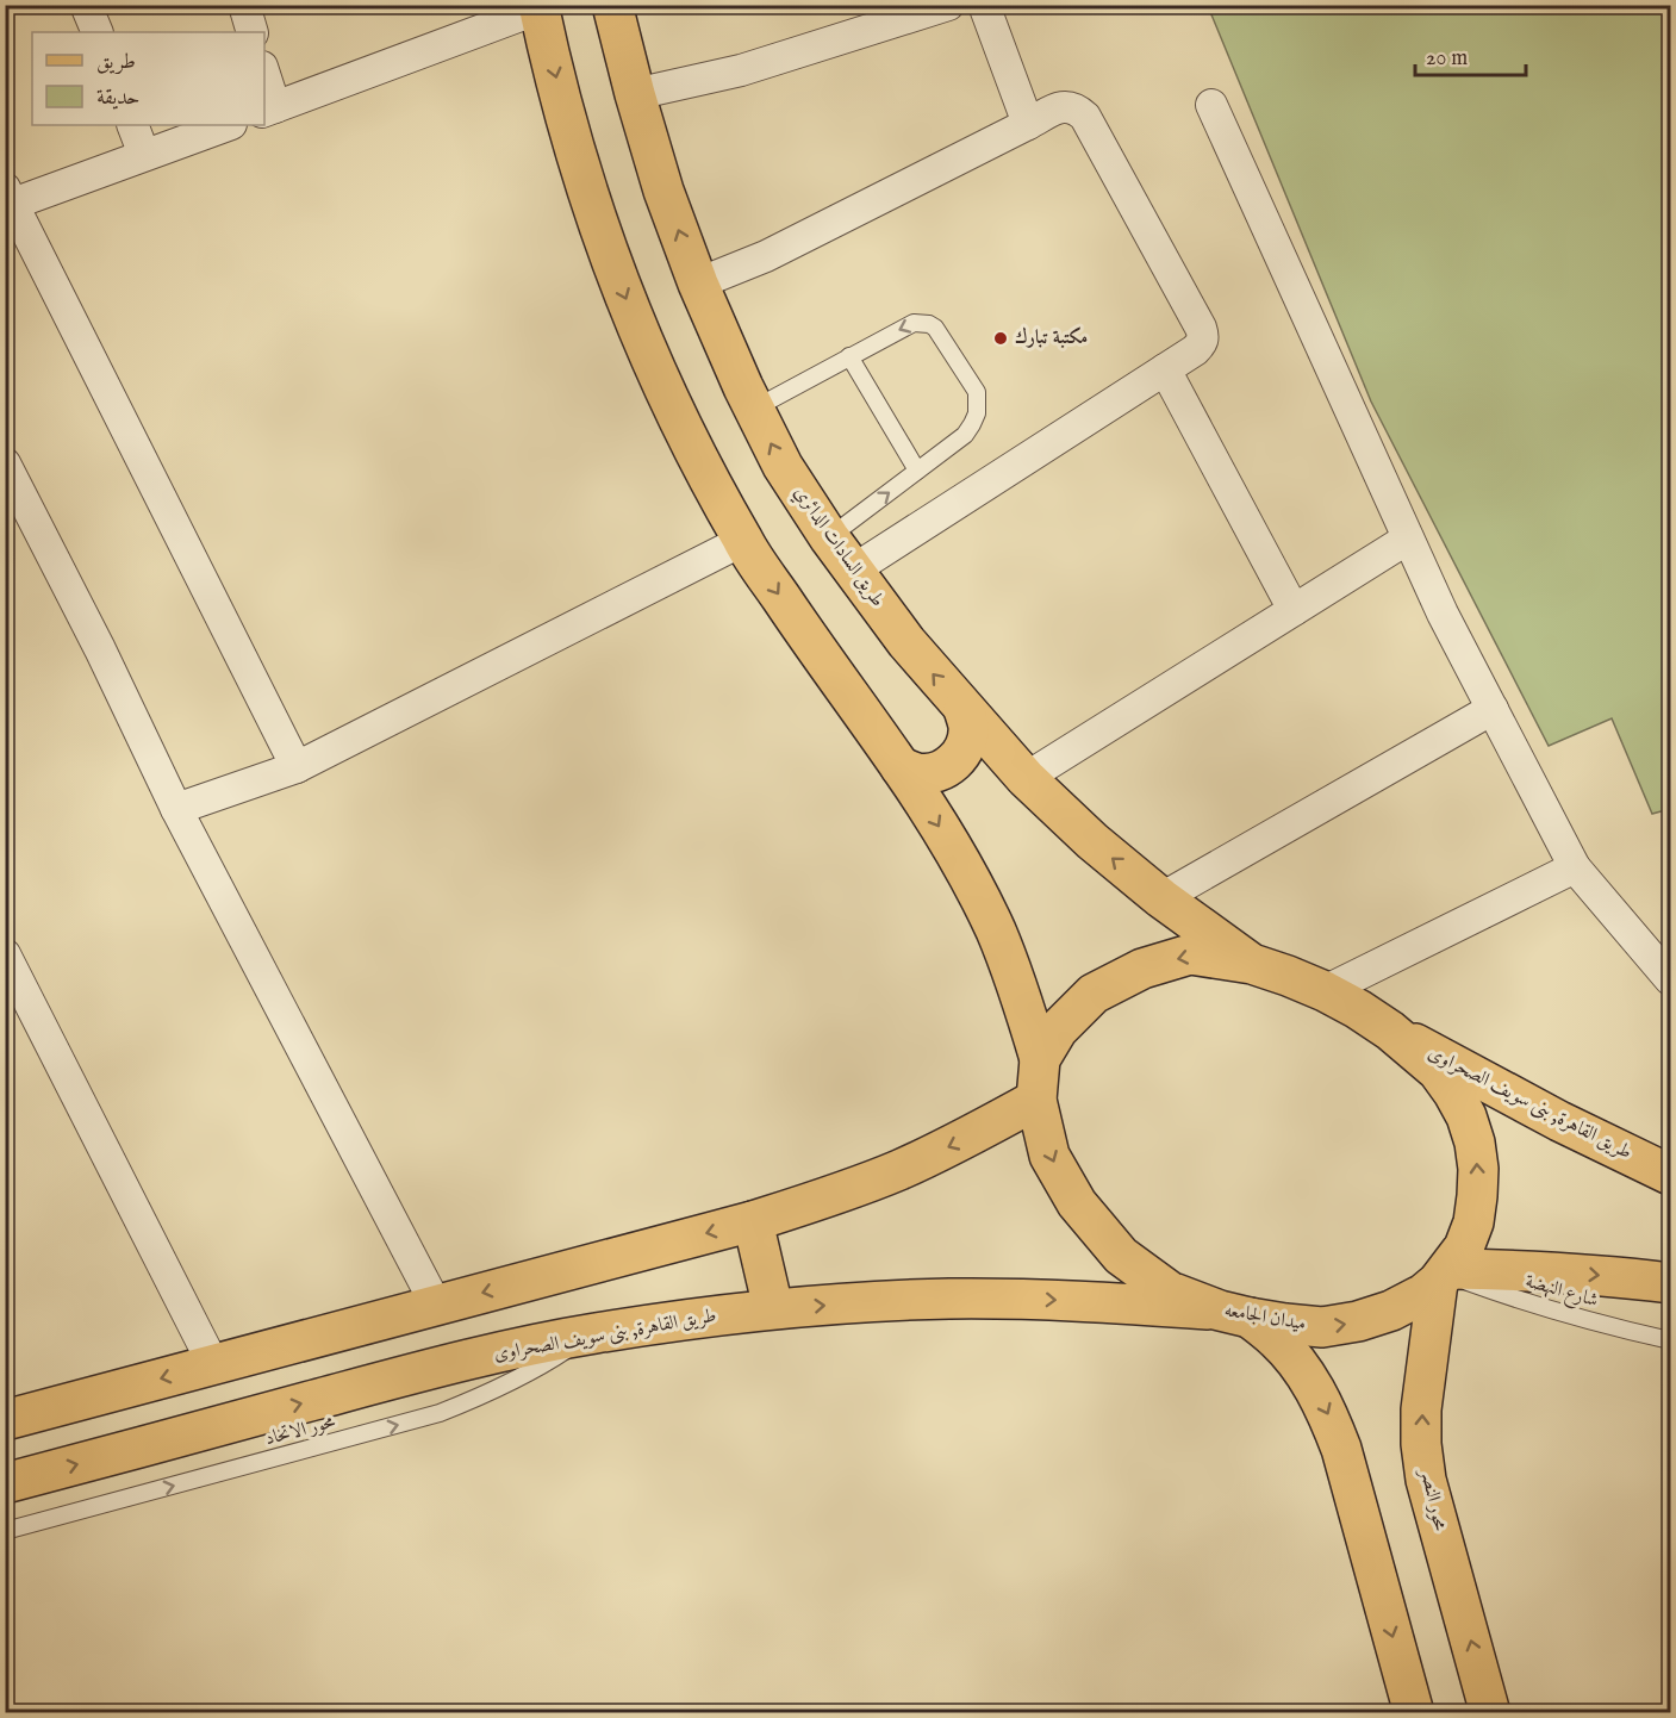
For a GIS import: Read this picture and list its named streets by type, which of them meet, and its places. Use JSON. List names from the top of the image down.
{
  "streets": {
    "main road": [
      "طريق السادات الدائري",
      "طريق القاهرة, بنى سويف الصحراوى",
      "ميدان الجامعه",
      "محور النصر"
    ],
    "lane": ["شارع النهضة", "محور الاتحاد"]
  },
  "crossings": [
    ["طريق السادات الدائري", "ميدان الجامعه"],
    ["طريق القاهرة, بنى سويف الصحراوى", "ميدان الجامعه"],
    ["طريق القاهرة, بنى سويف الصحراوى", "محور الاتحاد"],
    ["شارع النهضة", "ميدان الجامعه"],
    ["شارع النهضة", "محور النصر"],
    ["ميدان الجامعه", "محور النصر"]
  ],
  "one_way": ["محور الاتحاد"],
  "places": ["مكتبة تبارك"],
  "legend": ["طريق", "حديقة"],
  "scale_bar": "20 m"
}
